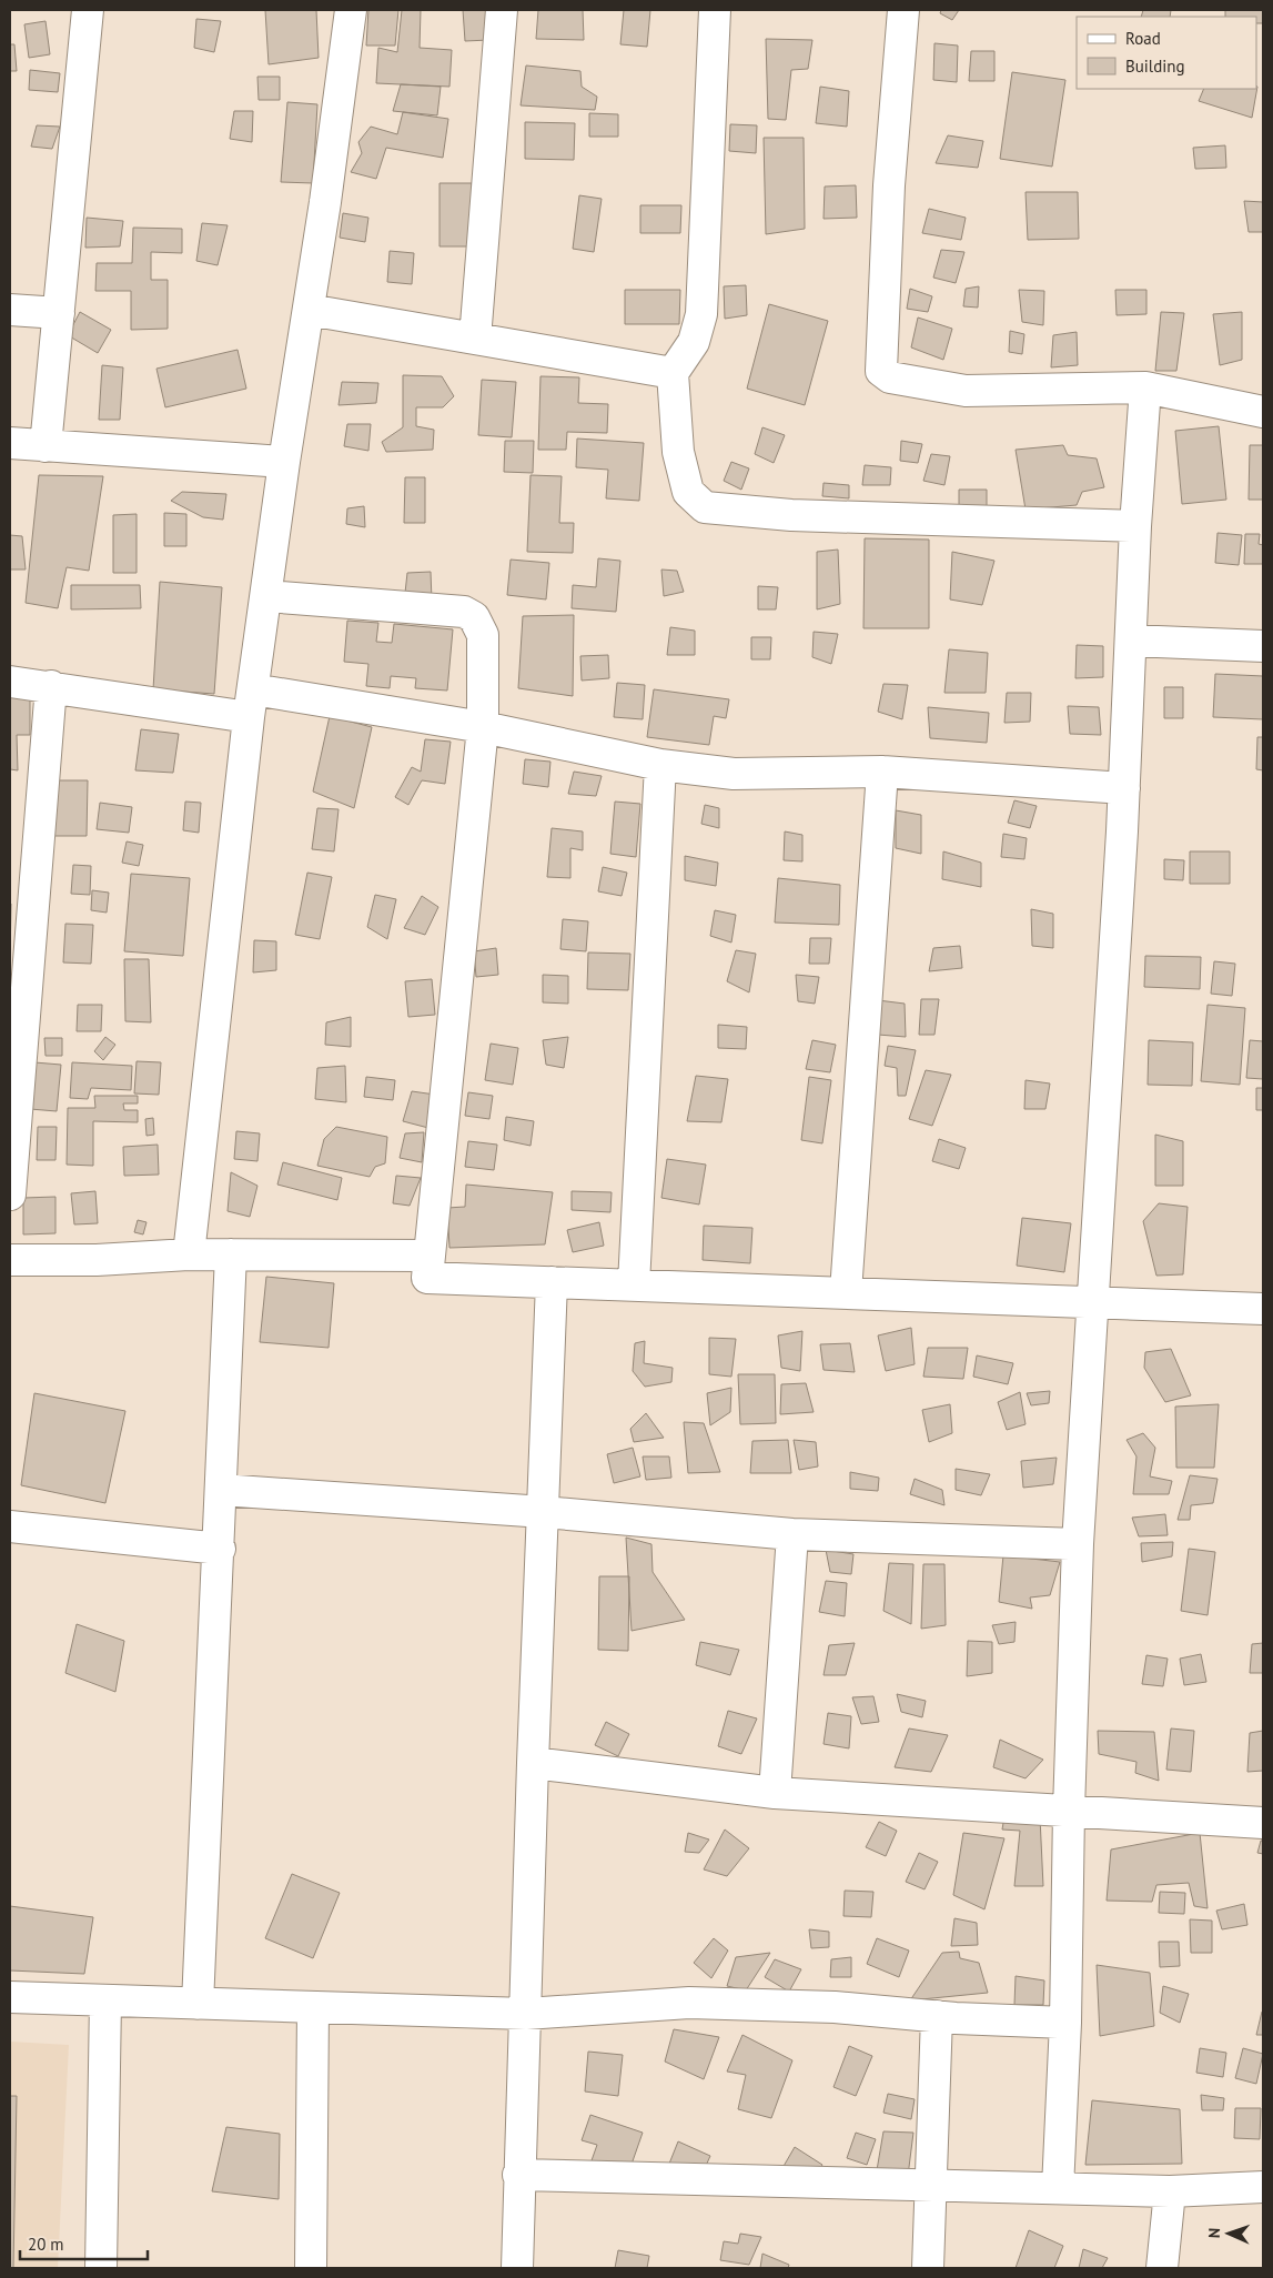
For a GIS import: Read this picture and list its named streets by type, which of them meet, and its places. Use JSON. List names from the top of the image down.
{
  "legend": ["Road", "Building"],
  "scale_bar": "20 m",
  "north": "left"
}
